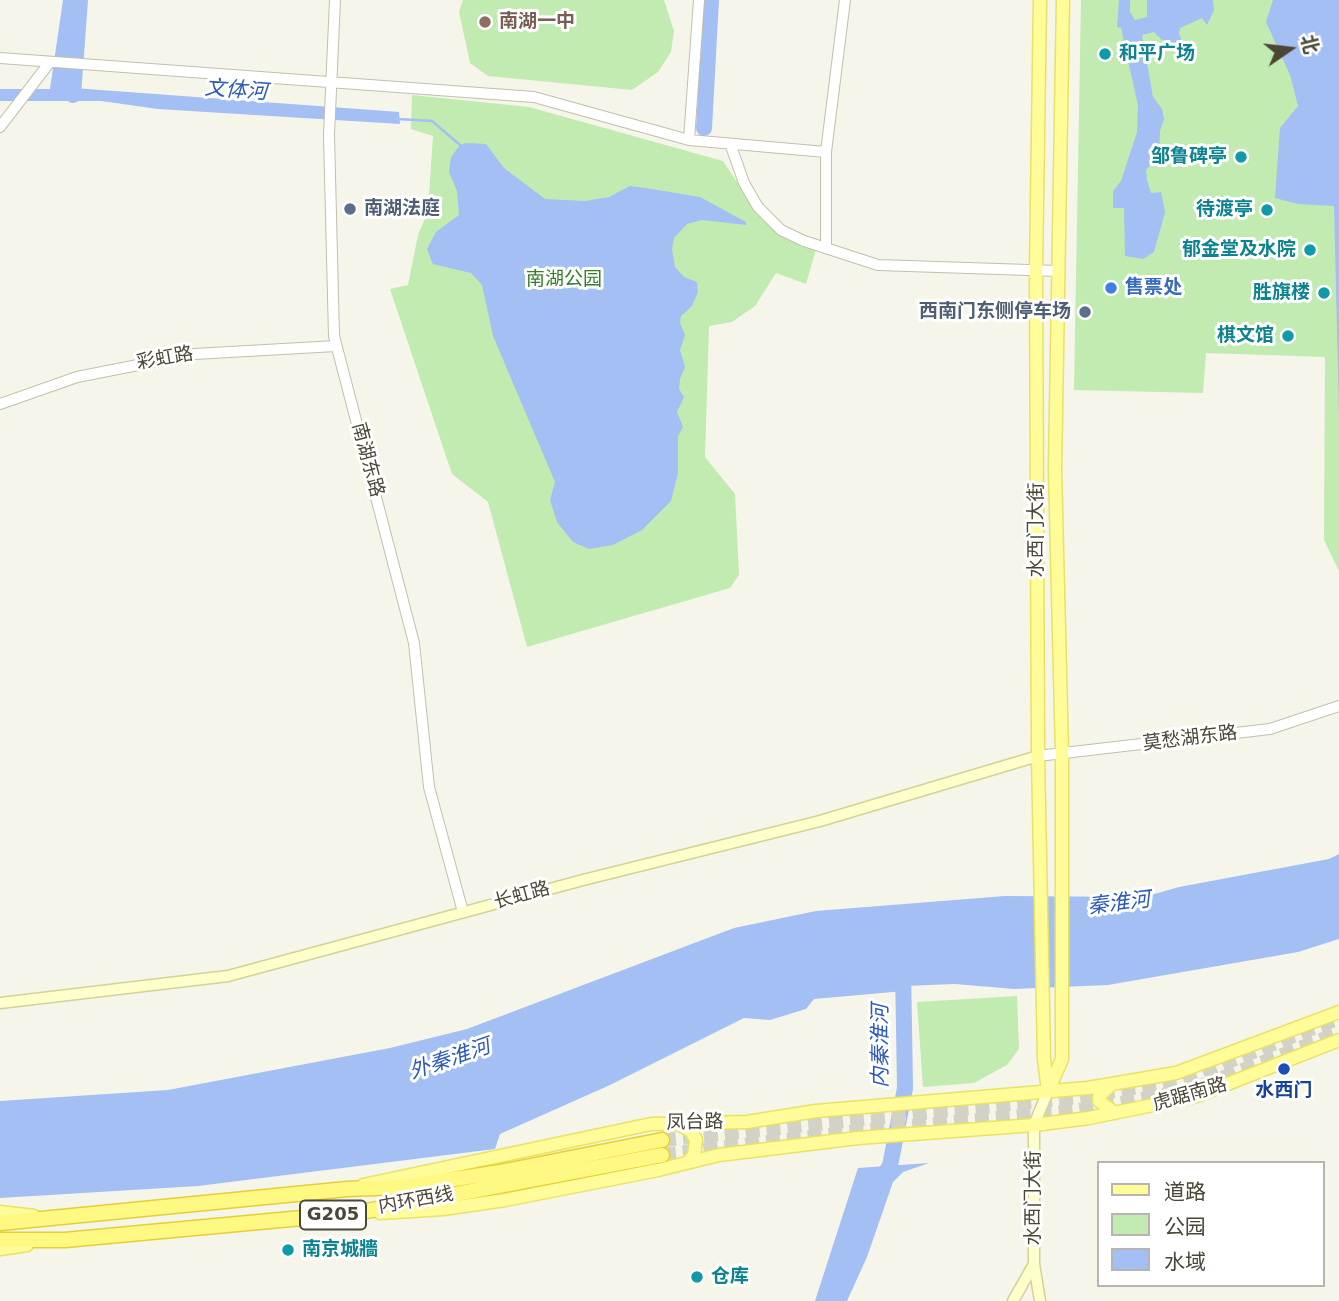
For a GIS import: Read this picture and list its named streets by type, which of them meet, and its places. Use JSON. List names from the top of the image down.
{
  "streets": {
    "highway": ["内环西线", "G205"],
    "main road": [
      "水西门大街",
      "长虹路",
      "虎踞南路",
      "凤台路"
    ],
    "street": ["彩虹路", "南湖东路", "莫愁湖东路"]
  },
  "crossings": [
    ["彩虹路", "南湖东路"],
    ["南湖东路", "长虹路"],
    ["水西门大街", "莫愁湖东路"],
    ["水西门大街", "长虹路"],
    ["水西门大街", "虎踞南路"],
    ["水西门大街", "凤台路"],
    ["莫愁湖东路", "长虹路"],
    ["虎踞南路", "凤台路"],
    ["凤台路", "内环西线"]
  ],
  "water": [
    "文体河",
    "秦淮河",
    "内秦淮河",
    "外秦淮河"
  ],
  "parks": ["南湖公园"],
  "places": [
    "南湖一中",
    "和平广场",
    "邹鲁碑亭",
    "南湖法庭",
    "待渡亭",
    "郁金堂及水院",
    "售票处",
    "胜旗楼",
    "西南门东侧停车场",
    "棋文馆",
    "水西门",
    "南京城牆",
    "仓库"
  ],
  "legend": ["道路", "公园", "水域"],
  "north": "right"
}
